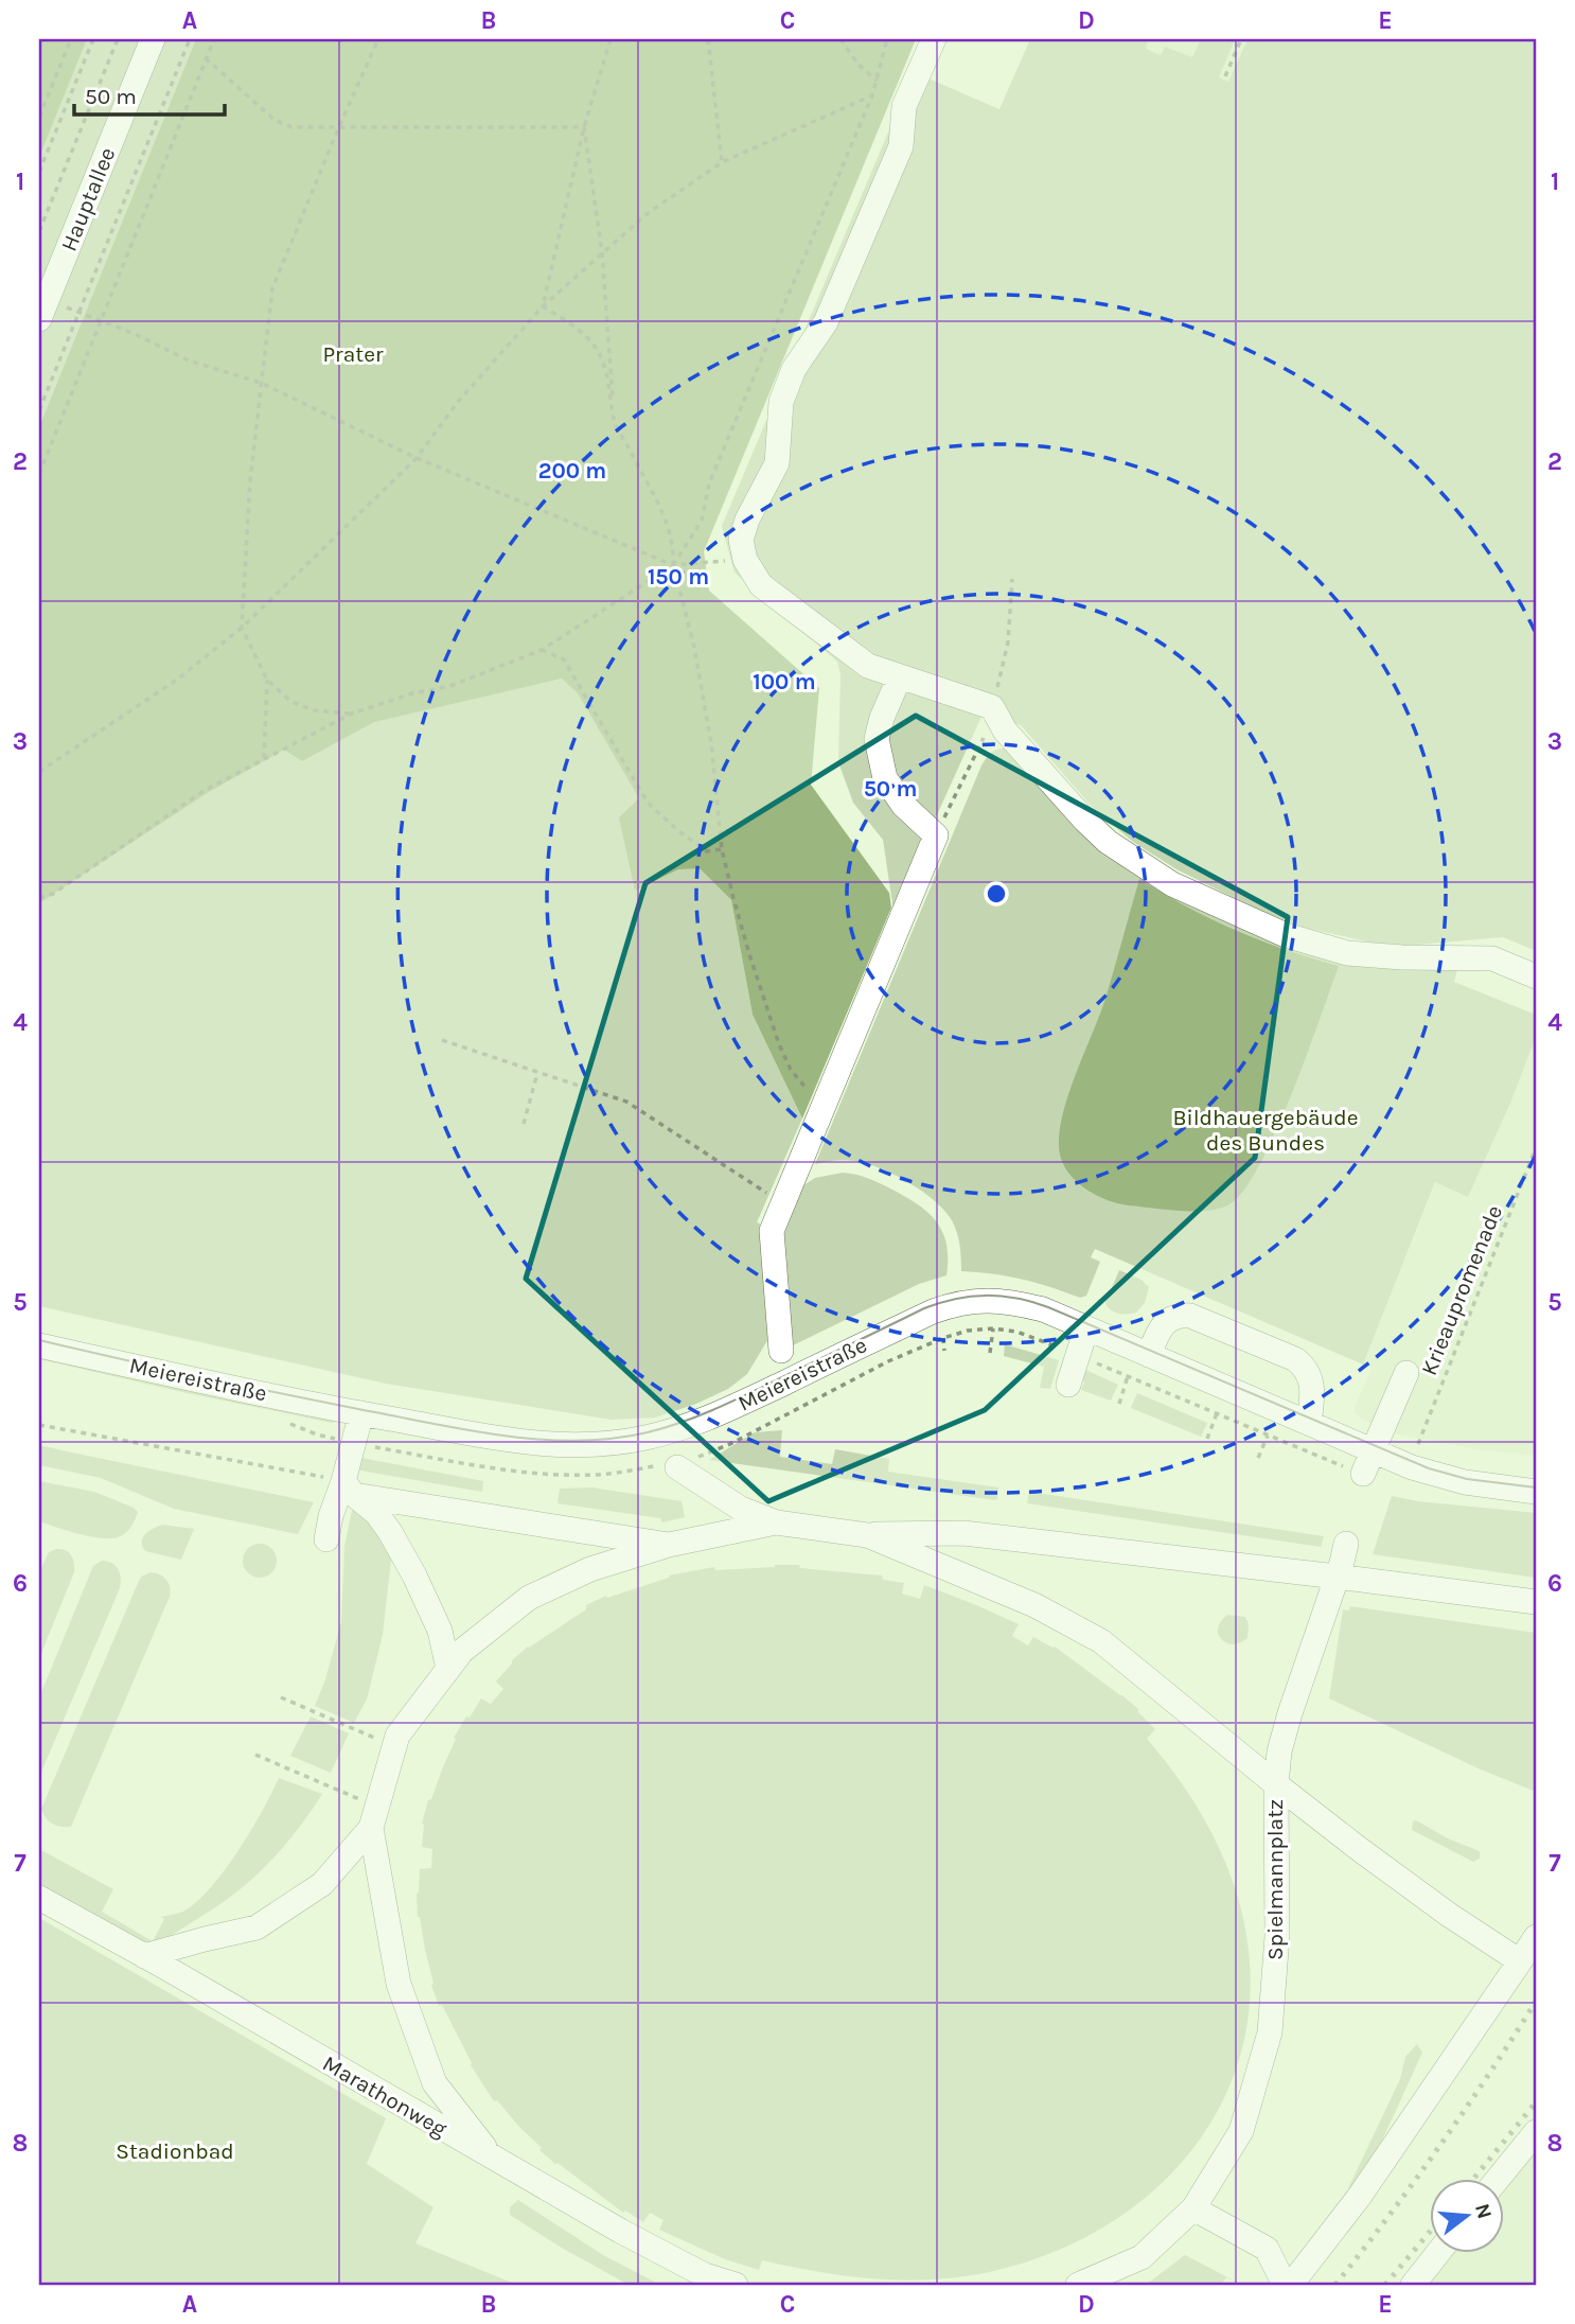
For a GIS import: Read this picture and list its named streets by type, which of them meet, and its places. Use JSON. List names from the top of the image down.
{
  "streets": {
    "street": [
      "Hauptallee",
      "Meiereistraße",
      "Spielmannplatz",
      "Marathonweg"
    ],
    "path": ["Krieaupromenade"]
  },
  "parks": ["Prater", "Bildhauergebäude des Bundes", "Stadionbad"],
  "scale_bar": "50 m",
  "north": "right",
  "grid": {
    "columns": [
      "A",
      "B",
      "C",
      "D",
      "E"
    ],
    "rows": [
      "1",
      "2",
      "3",
      "4",
      "5",
      "6",
      "7",
      "8"
    ]
  },
  "rings": [
    "200 m",
    "150 m",
    "100 m",
    "50 m"
  ]
}
